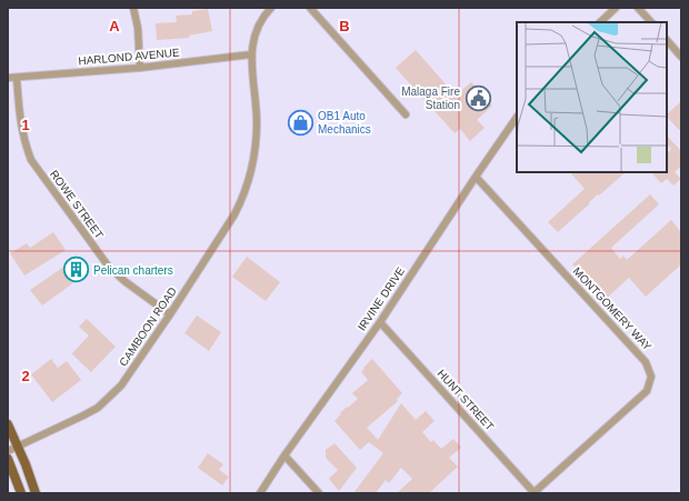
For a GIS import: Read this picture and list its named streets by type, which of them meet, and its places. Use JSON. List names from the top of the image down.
{
  "streets": {
    "street": [
      "HARLOND AVENUE",
      "ROWE STREET",
      "IRVINE DRIVE",
      "MONTGOMERY WAY",
      "CAMBOON ROAD",
      "HUNT STREET"
    ]
  },
  "crossings": [
    ["HARLOND AVENUE", "ROWE STREET"],
    ["HARLOND AVENUE", "CAMBOON ROAD"],
    ["ROWE STREET", "CAMBOON ROAD"],
    ["IRVINE DRIVE", "MONTGOMERY WAY"],
    ["IRVINE DRIVE", "HUNT STREET"],
    ["MONTGOMERY WAY", "HUNT STREET"]
  ],
  "places": {
    "public building": ["Malaga Fire Station"],
    "shop": ["OB1 Auto Mechanics"],
    "building": ["Pelican charters"]
  },
  "grid": {
    "columns": ["A", "B"],
    "rows": ["1", "2"]
  }
}
